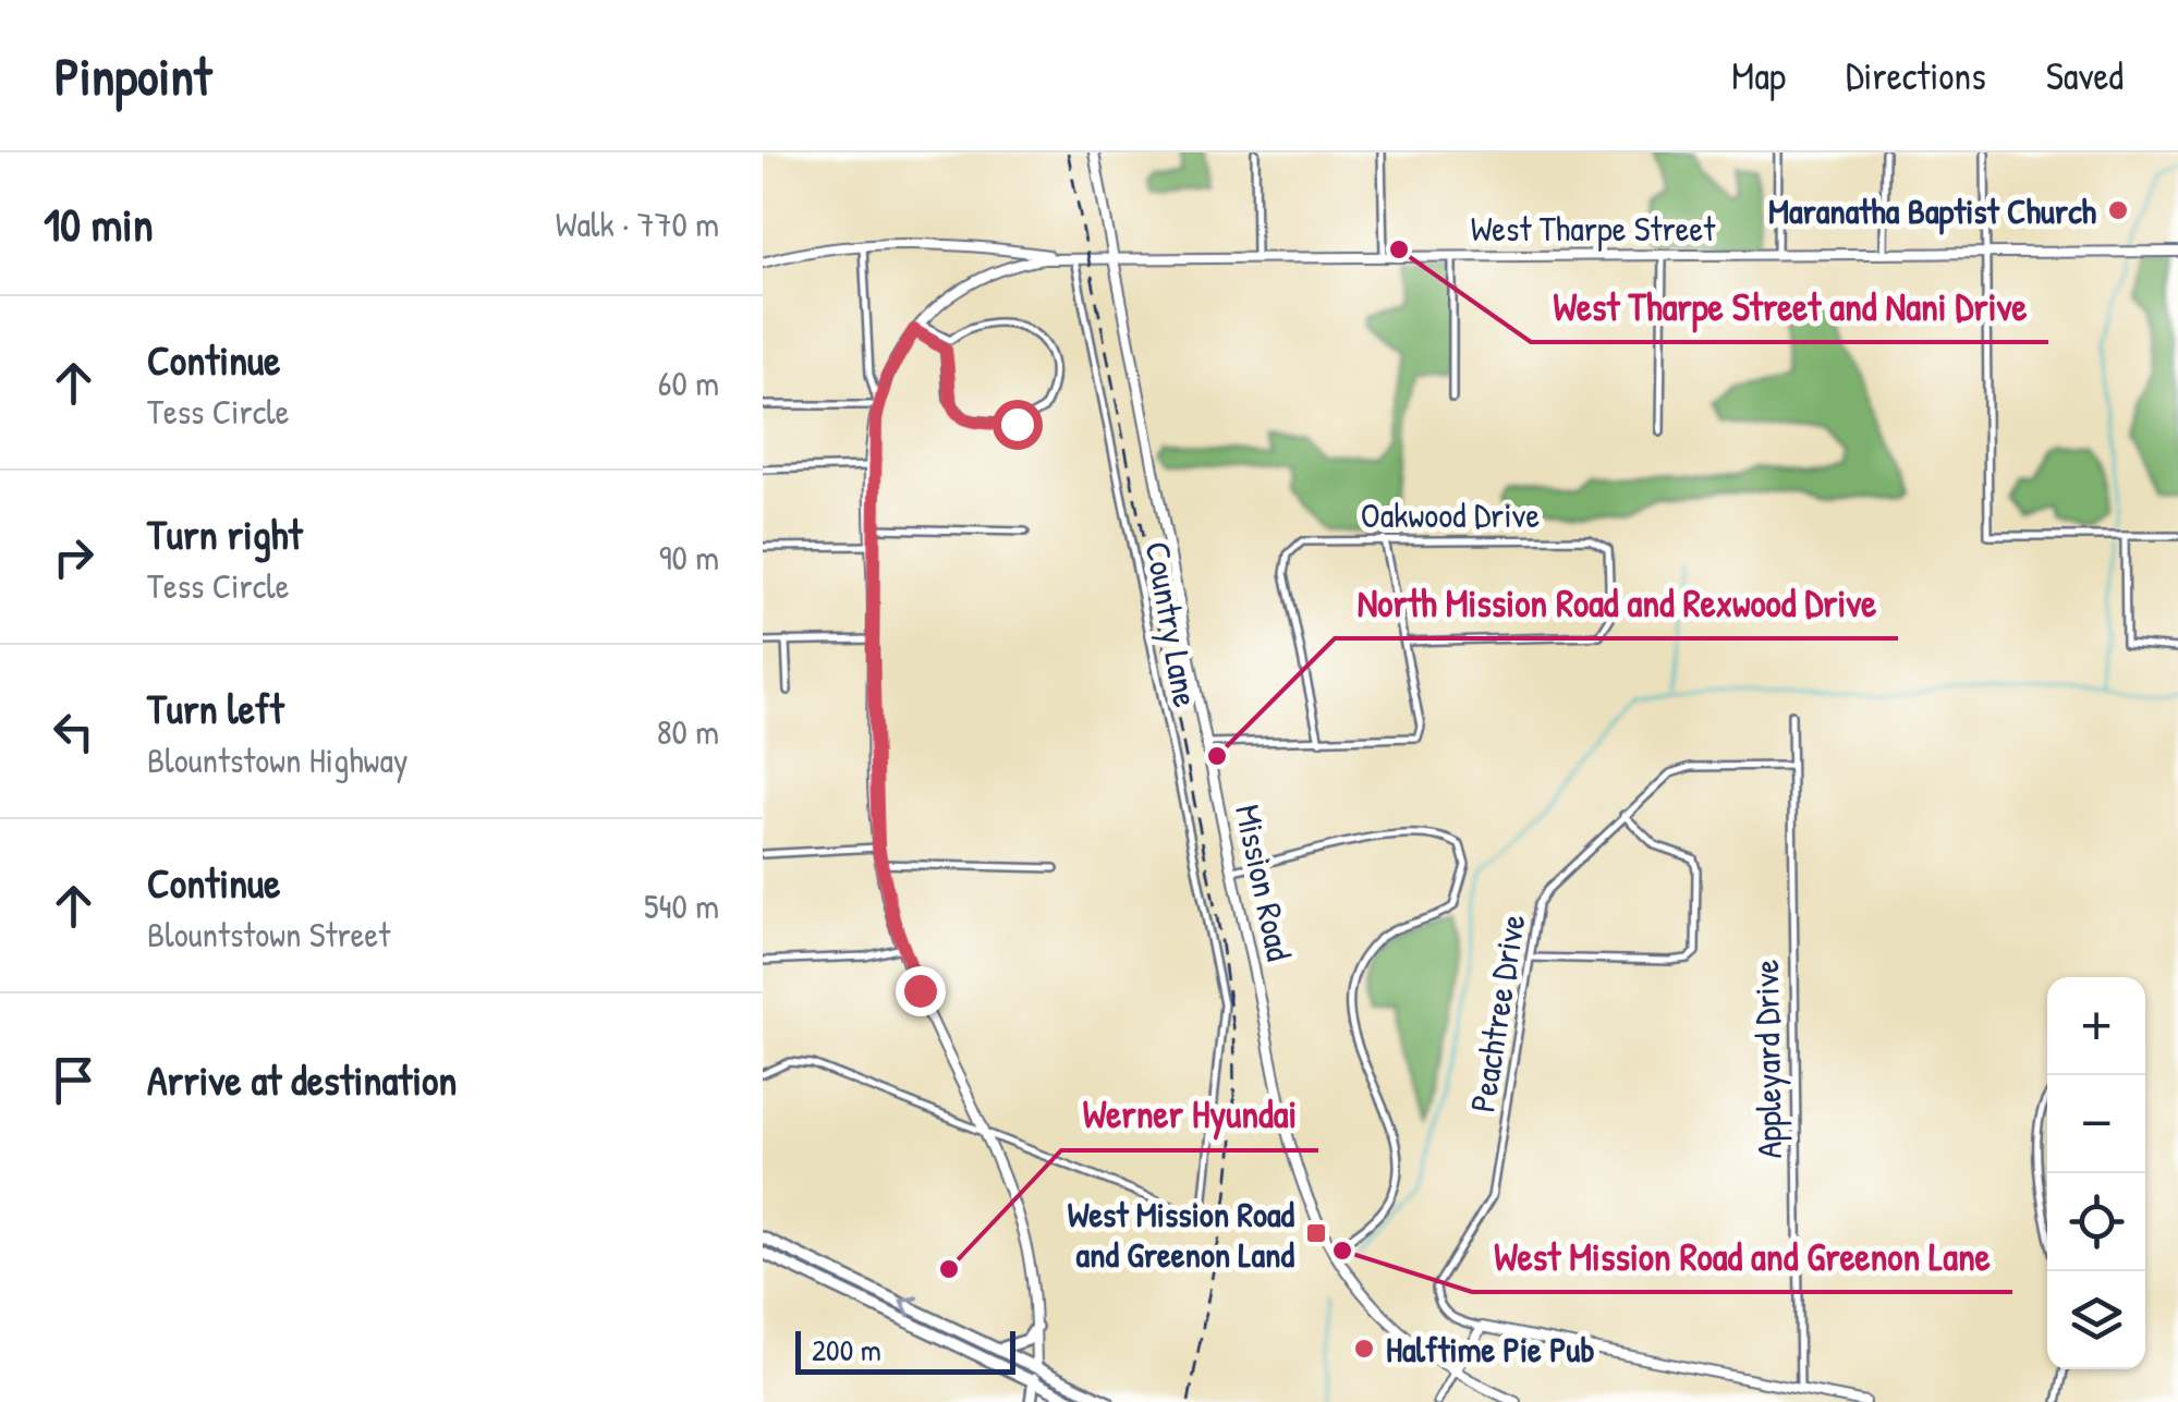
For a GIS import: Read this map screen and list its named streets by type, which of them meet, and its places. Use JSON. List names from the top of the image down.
{
  "streets": {
    "main road": ["West Tharpe Street", "Mission Road"],
    "street": [
      "Oakwood Drive",
      "Country Lane",
      "Peachtree Drive",
      "Appleyard Drive"
    ]
  },
  "crossings": [
    ["West Tharpe Street", "Country Lane"],
    ["West Tharpe Street", "Mission Road"],
    ["Peachtree Drive", "Appleyard Drive"]
  ],
  "places": {
    "other": [
      "Maranatha Baptist Church",
      "West Tharpe Street and Nani Drive",
      "North Mission Road and Rexwood Drive",
      "West Mission Road and Greenon Lane",
      "Werner Hyundai",
      "Halftime Pie Pub"
    ],
    "transit": ["West Mission Road and Greenon Land"]
  },
  "scale_bar": "200 m",
  "page": {
    "header": "Pinpoint",
    "nav": ["Map", "Directions", "Saved"],
    "heading": ["10 min", "Walk · 770 m"],
    "list": [
      ["Continue", "Tess Circle", "60 m"],
      ["Turn right", "Tess Circle", "90 m"],
      ["Turn left", "Blountstown Highway", "80 m"],
      ["Continue", "Blountstown Street", "540 m"],
      "Arrive at destination"
    ],
    "map_buttons": ["+", "−"],
    "scale": "200 m"
  }
}
